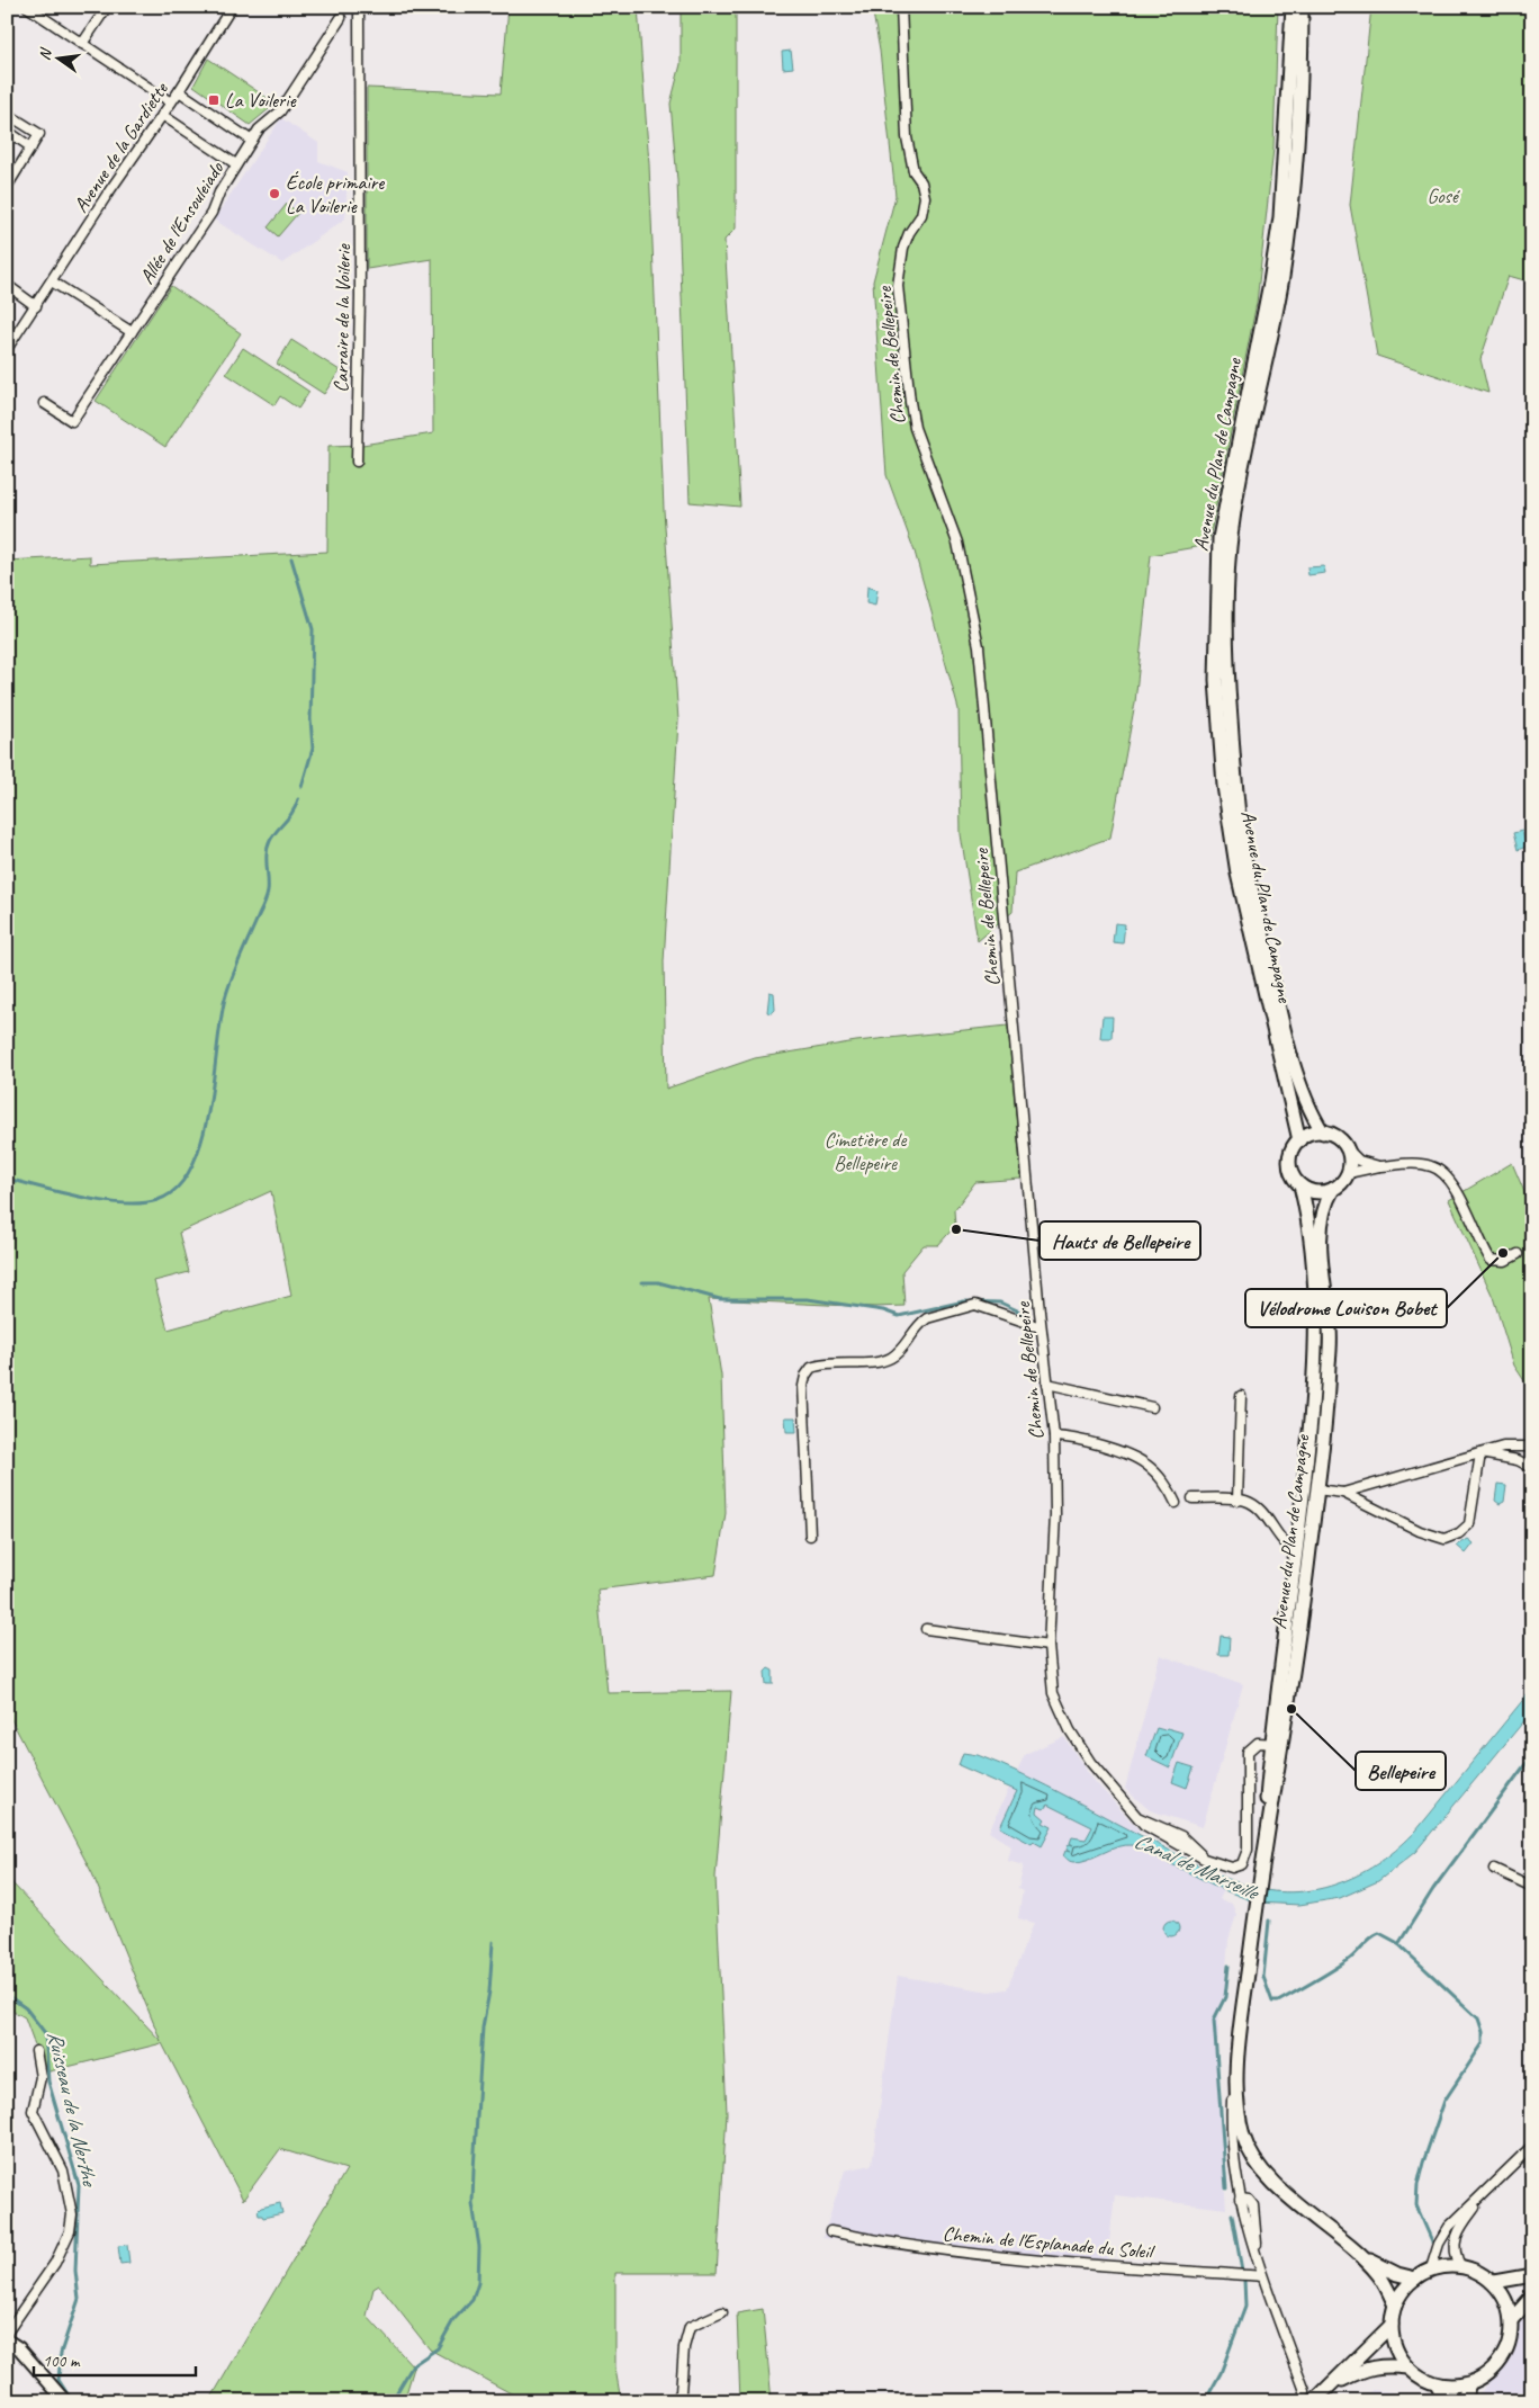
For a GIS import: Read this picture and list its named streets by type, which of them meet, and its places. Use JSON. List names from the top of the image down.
{
  "streets": {
    "main road": ["Avenue du Plan de Campagne"],
    "street": [
      "Avenue de la Gardiette",
      "Allée de l'Ensouleiado",
      "Carraire de la Voilerie",
      "Chemin de Bellepeire",
      "Chemin de l'Esplanade du Soleil"
    ]
  },
  "crossings": [
    ["Chemin de Bellepeire", "Avenue du Plan de Campagne"]
  ],
  "water": ["Canal de Marseille", "Ruisseau de la Nerthe"],
  "parks": ["Gosé", "Cimetière de Bellepeire"],
  "places": {
    "transit": ["La Voilerie"],
    "other": [
      "École primaire La Voilerie",
      "Hauts de Bellepeire",
      "Vélodrome Louison Bobet",
      "Bellepeire"
    ]
  },
  "scale_bar": "100 m",
  "north": "left"
}
